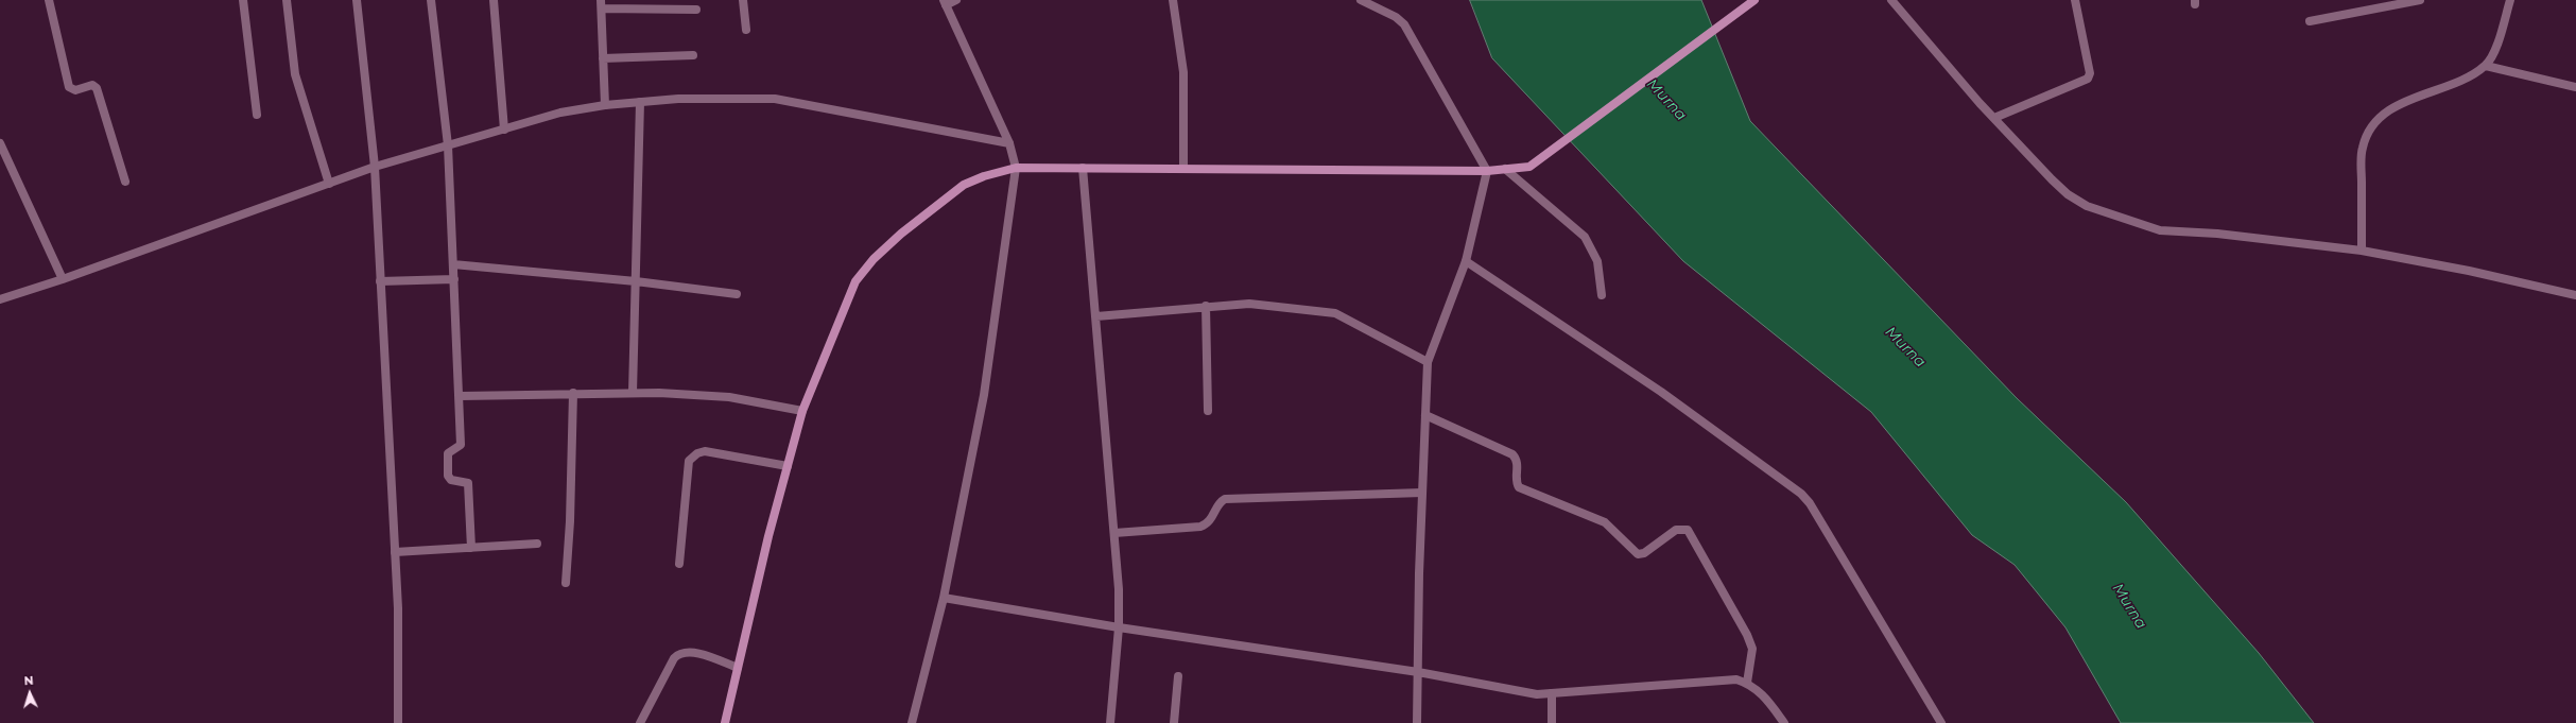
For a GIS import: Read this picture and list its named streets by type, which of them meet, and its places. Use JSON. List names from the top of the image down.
{
  "water": ["Murna"],
  "north": "top"
}
